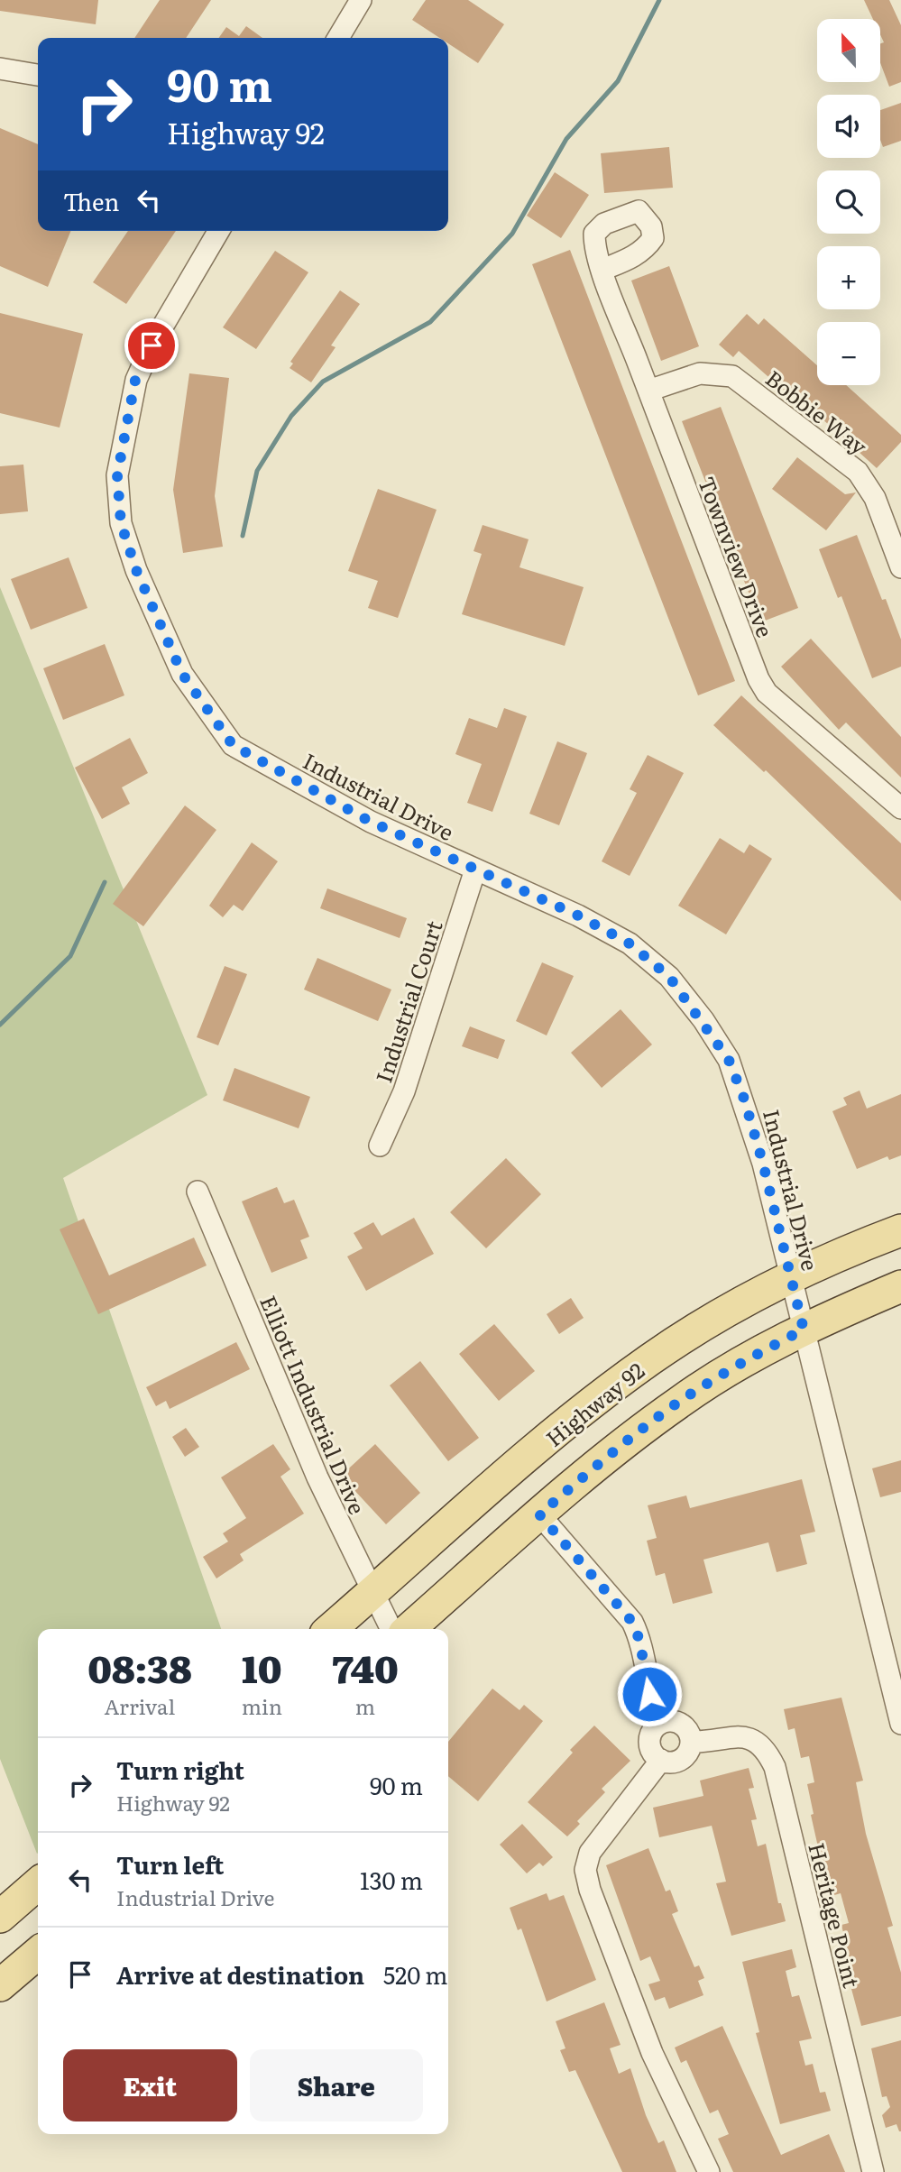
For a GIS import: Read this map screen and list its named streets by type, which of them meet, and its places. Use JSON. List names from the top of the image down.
{
  "streets": {
    "main road": ["Highway 92"],
    "street": [
      "Bobbie Way",
      "Townview Drive",
      "Industrial Drive",
      "Industrial Court",
      "Elliott Industrial Drive",
      "Heritage Point"
    ]
  },
  "crossings": [
    ["Bobbie Way", "Townview Drive"],
    ["Industrial Drive", "Industrial Court"],
    ["Industrial Drive", "Highway 92"],
    ["Highway 92", "Elliott Industrial Drive"]
  ],
  "north": "top",
  "page": {
    "map_buttons": ["+", "−"],
    "turn": ["90 m", "Highway 92"],
    "then": "Then",
    "eta": [
      "08:38",
      "Arrival",
      "10",
      "min",
      "740",
      "m"
    ],
    "list": [
      {
        "name": "Turn right",
        "note": "Highway 92",
        "value": "90 m"
      },
      {
        "name": "Turn left",
        "note": "Industrial Drive",
        "value": "130 m"
      },
      {
        "name": "Arrive at destination",
        "value": "520 m"
      }
    ],
    "buttons": ["Exit", "Share"]
  }
}
